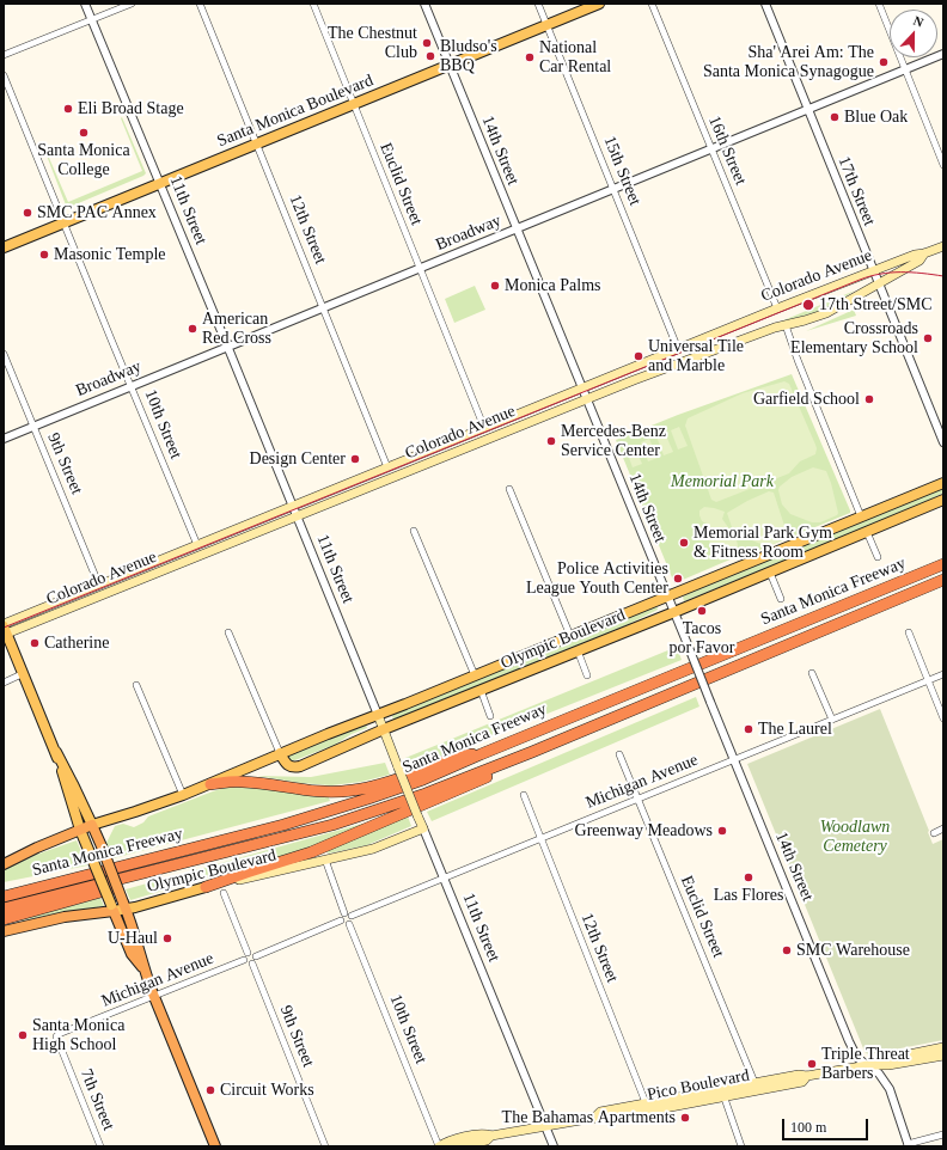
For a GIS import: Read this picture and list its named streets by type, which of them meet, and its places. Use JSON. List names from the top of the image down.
{
  "streets": {
    "highway": ["Santa Monica Freeway", "Olympic Boulevard"],
    "main road": [
      "Santa Monica Boulevard",
      "11th Street",
      "Colorado Avenue",
      "Pico Boulevard"
    ],
    "street": [
      "14th Street",
      "16th Street",
      "15th Street",
      "Euclid Street",
      "17th Street",
      "12th Street",
      "Broadway",
      "10th Street",
      "9th Street",
      "Michigan Avenue",
      "7th Street"
    ]
  },
  "crossings": [
    ["Santa Monica Boulevard", "14th Street"],
    ["Santa Monica Boulevard", "15th Street"],
    ["Santa Monica Boulevard", "Euclid Street"],
    ["Santa Monica Boulevard", "11th Street"],
    ["Santa Monica Boulevard", "12th Street"],
    ["Santa Monica Boulevard", "10th Street"],
    ["14th Street", "Broadway"],
    ["14th Street", "Colorado Avenue"],
    ["14th Street", "Olympic Boulevard"],
    ["14th Street", "Michigan Avenue"],
    ["14th Street", "Pico Boulevard"],
    ["16th Street", "Broadway"],
    ["16th Street", "Colorado Avenue"],
    ["15th Street", "Broadway"],
    ["15th Street", "Colorado Avenue"],
    ["Euclid Street", "Broadway"],
    ["Euclid Street", "Colorado Avenue"],
    ["Euclid Street", "Michigan Avenue"],
    ["Euclid Street", "Pico Boulevard"],
    ["17th Street", "Broadway"],
    ["17th Street", "Colorado Avenue"],
    ["11th Street", "Broadway"],
    ["11th Street", "Colorado Avenue"],
    ["11th Street", "Olympic Boulevard"],
    ["11th Street", "Michigan Avenue"],
    ["11th Street", "Pico Boulevard"],
    ["12th Street", "Broadway"],
    ["12th Street", "Colorado Avenue"],
    ["12th Street", "Michigan Avenue"],
    ["12th Street", "Pico Boulevard"],
    ["Broadway", "10th Street"],
    ["Broadway", "9th Street"],
    ["Colorado Avenue", "10th Street"],
    ["Colorado Avenue", "9th Street"],
    ["10th Street", "Michigan Avenue"],
    ["10th Street", "Pico Boulevard"],
    ["9th Street", "Michigan Avenue"],
    ["Michigan Avenue", "7th Street"]
  ],
  "parks": ["Memorial Park", "Woodlawn Cemetery"],
  "places": [
    "The Chestnut Club",
    "Bludso's BBQ",
    "National Car Rental",
    "Sha' Arei Am: The Santa Monica Synagogue",
    "Eli Broad Stage",
    "Blue Oak",
    "Santa Monica College",
    "SMC PAC Annex",
    "Masonic Temple",
    "Monica Palms",
    "17th Street/SMC",
    "American Red Cross",
    "Crossroads Elementary School",
    "Universal Tile and Marble",
    "Garfield School",
    "Mercedes-Benz Service Center",
    "Design Center",
    "Memorial Park Gym & Fitness Room",
    "Police Activities League Youth Center",
    "Tacos por Favor",
    "Catherine",
    "The Laurel",
    "Greenway Meadows",
    "Las Flores",
    "U-Haul",
    "SMC Warehouse",
    "Santa Monica High School",
    "Triple Threat Barbers",
    "Circuit Works",
    "The Bahamas Apartments"
  ],
  "scale_bar": "100 m",
  "north": "top"
}
